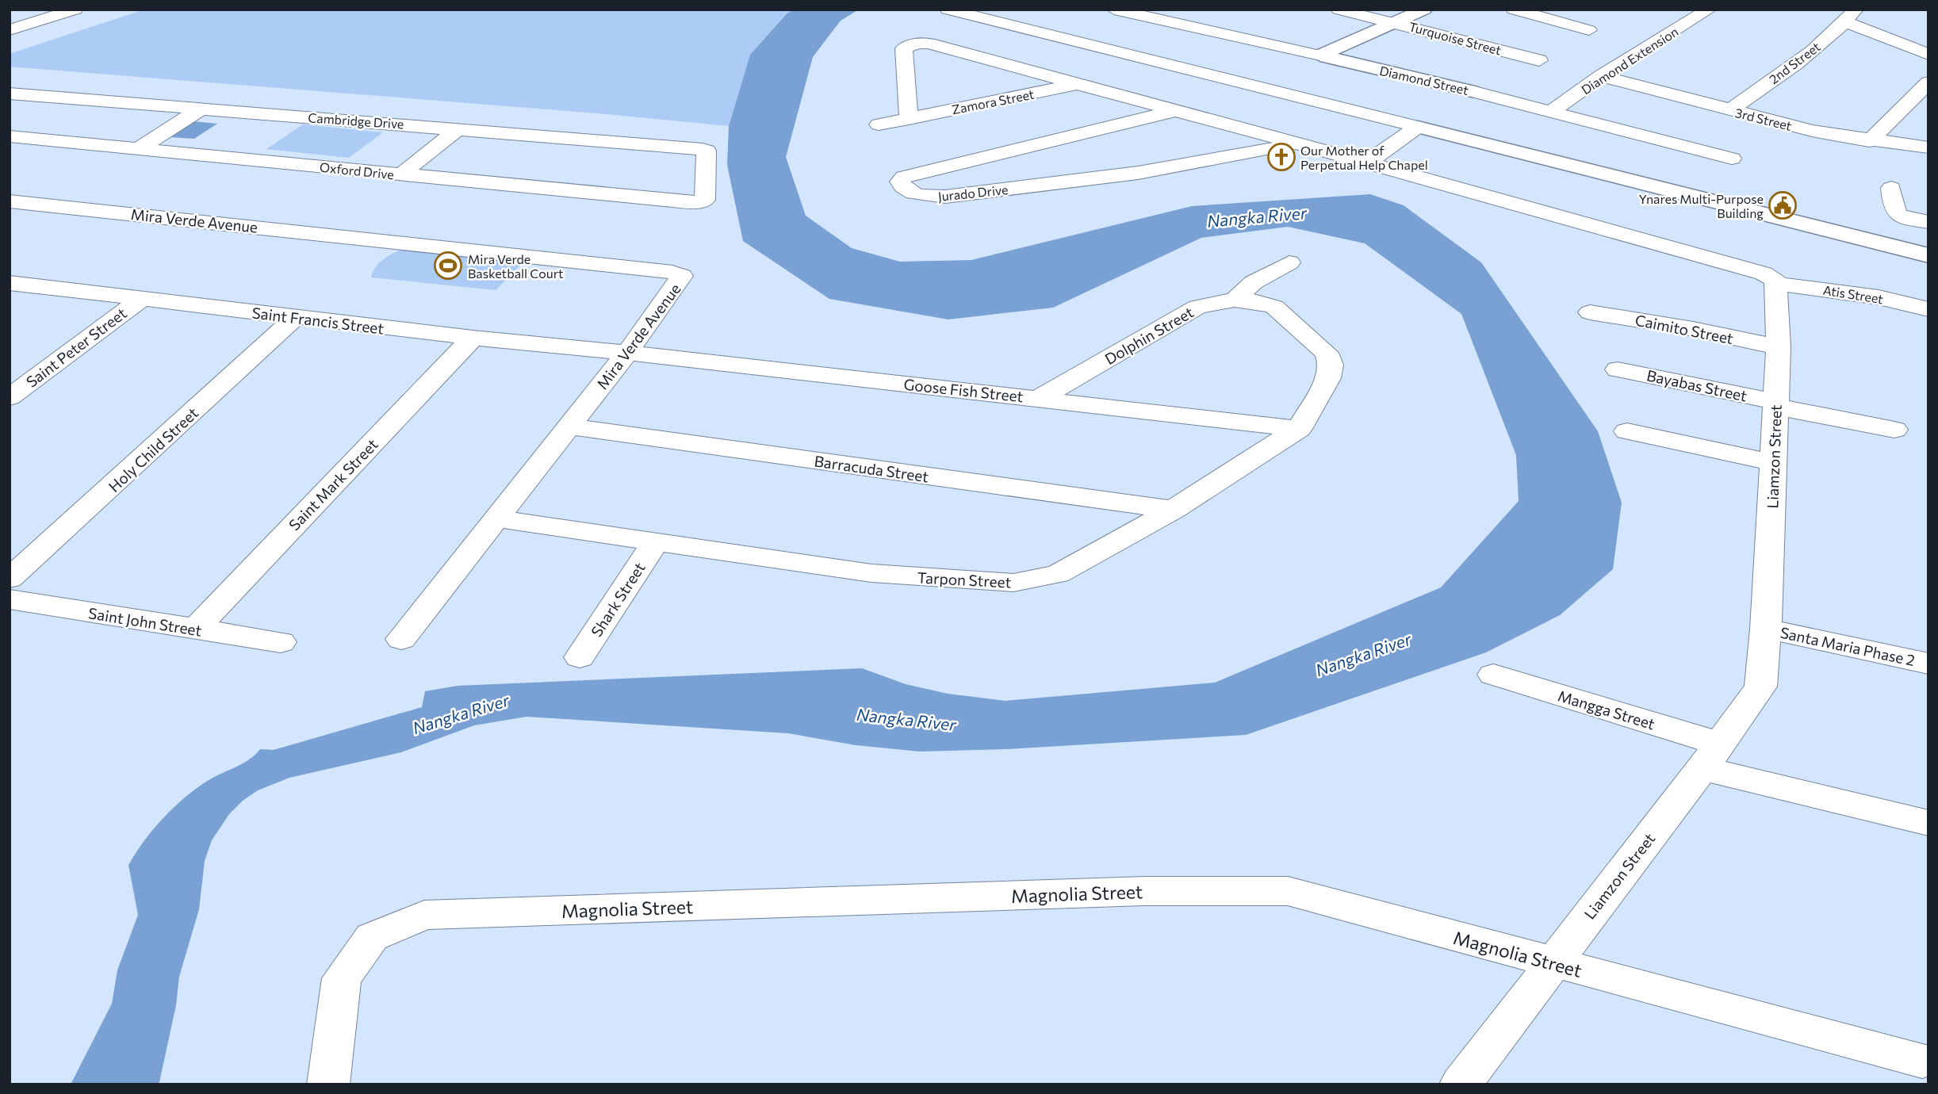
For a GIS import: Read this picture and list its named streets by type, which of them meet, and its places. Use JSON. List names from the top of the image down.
{
  "streets": {
    "street": [
      "Turquoise Street",
      "Diamond Extension",
      "2nd Street",
      "Diamond Street",
      "Zamora Street",
      "3rd Street",
      "Cambridge Drive",
      "Oxford Drive",
      "Jurado Drive",
      "Mira Verde Avenue",
      "Atis Street",
      "Saint Francis Street",
      "Caimito Street",
      "Dolphin Street",
      "Saint Peter Street",
      "Bayabas Street",
      "Goose Fish Street",
      "Holy Child Street",
      "Liamzon Street",
      "Barracuda Street",
      "Saint Mark Street",
      "Tarpon Street",
      "Shark Street",
      "Saint John Street",
      "Santa Maria Phase 2",
      "Mangga Street",
      "Magnolia Street"
    ]
  },
  "crossings": [
    ["Diamond Extension", "Diamond Street"],
    ["Diamond Extension", "3rd Street"],
    ["2nd Street", "3rd Street"],
    ["Cambridge Drive", "Oxford Drive"],
    ["Mira Verde Avenue", "Saint Francis Street"],
    ["Mira Verde Avenue", "Goose Fish Street"],
    ["Mira Verde Avenue", "Barracuda Street"],
    ["Mira Verde Avenue", "Tarpon Street"],
    ["Atis Street", "Liamzon Street"],
    ["Saint Francis Street", "Saint Peter Street"],
    ["Saint Francis Street", "Goose Fish Street"],
    ["Saint Francis Street", "Holy Child Street"],
    ["Saint Francis Street", "Saint Mark Street"],
    ["Caimito Street", "Liamzon Street"],
    ["Dolphin Street", "Goose Fish Street"],
    ["Dolphin Street", "Tarpon Street"],
    ["Bayabas Street", "Liamzon Street"],
    ["Goose Fish Street", "Tarpon Street"],
    ["Liamzon Street", "Santa Maria Phase 2"],
    ["Liamzon Street", "Mangga Street"],
    ["Liamzon Street", "Magnolia Street"],
    ["Barracuda Street", "Tarpon Street"],
    ["Saint Mark Street", "Saint John Street"],
    ["Tarpon Street", "Shark Street"]
  ],
  "water": ["Nangka River"],
  "places": {
    "church": ["Our Mother of Perpetual Help Chapel"],
    "public building": ["Ynares Multi-Purpose Building"],
    "sports": ["Mira Verde Basketball Court"]
  }
}
